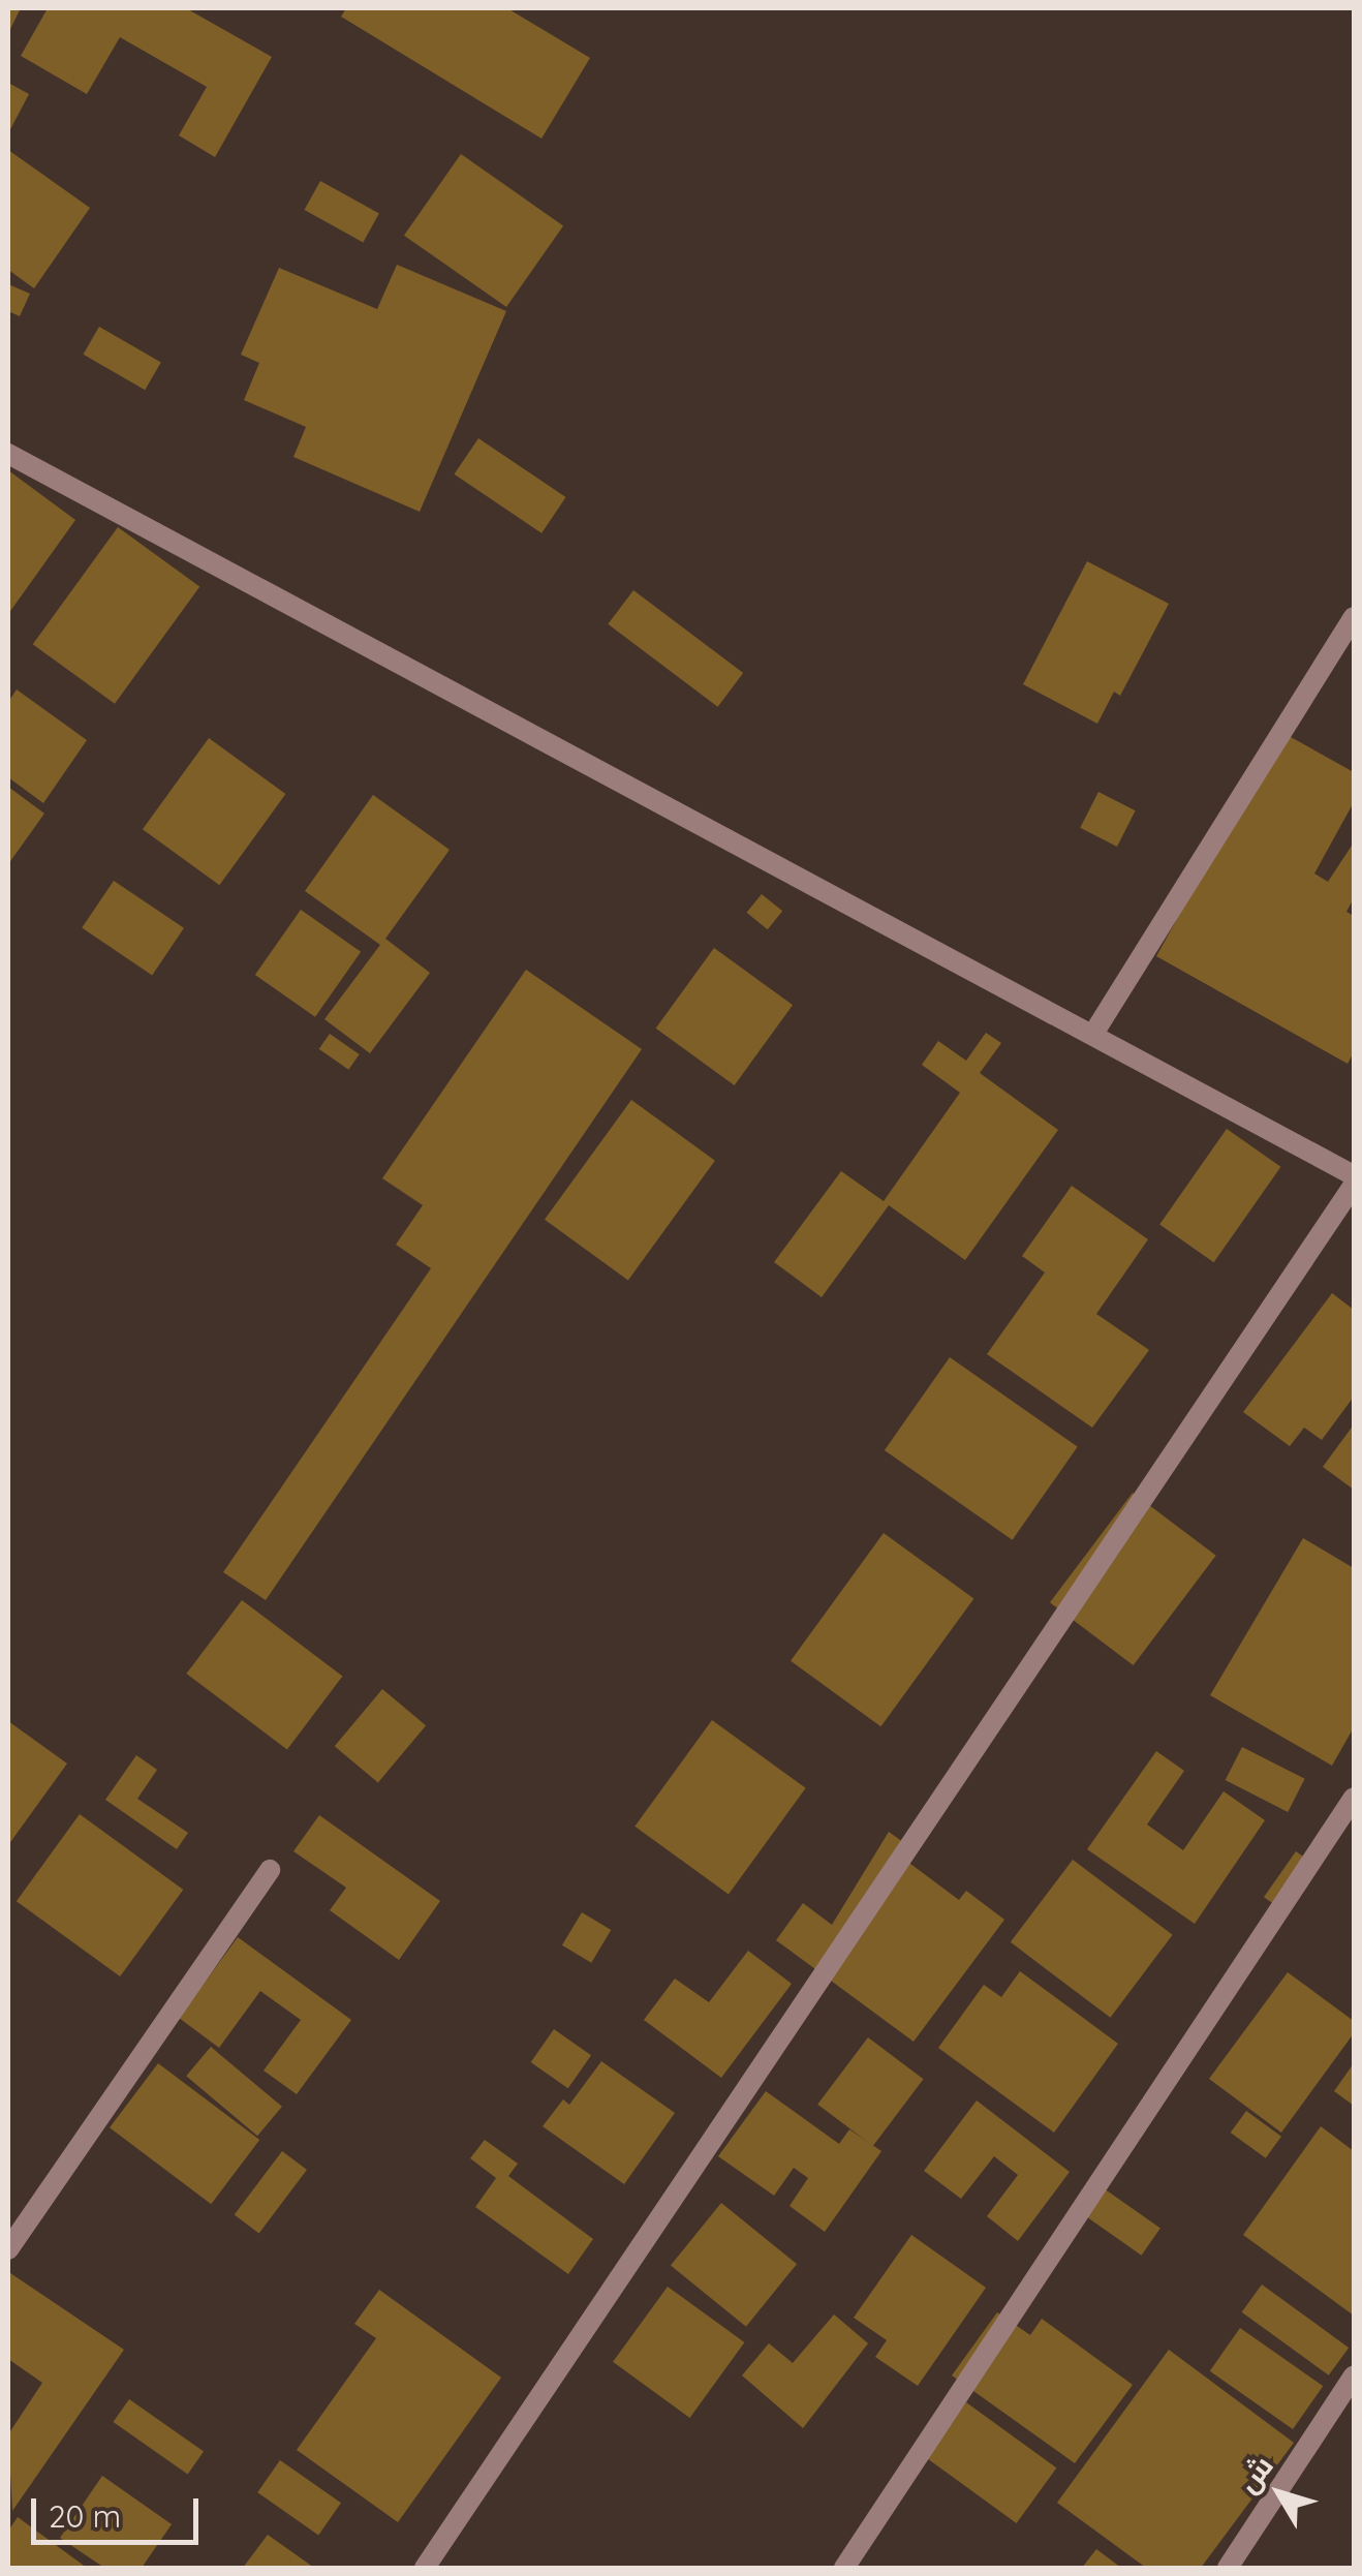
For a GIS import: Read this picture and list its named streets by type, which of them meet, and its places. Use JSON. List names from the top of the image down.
{
  "scale_bar": "20 m",
  "north": "top left"
}
